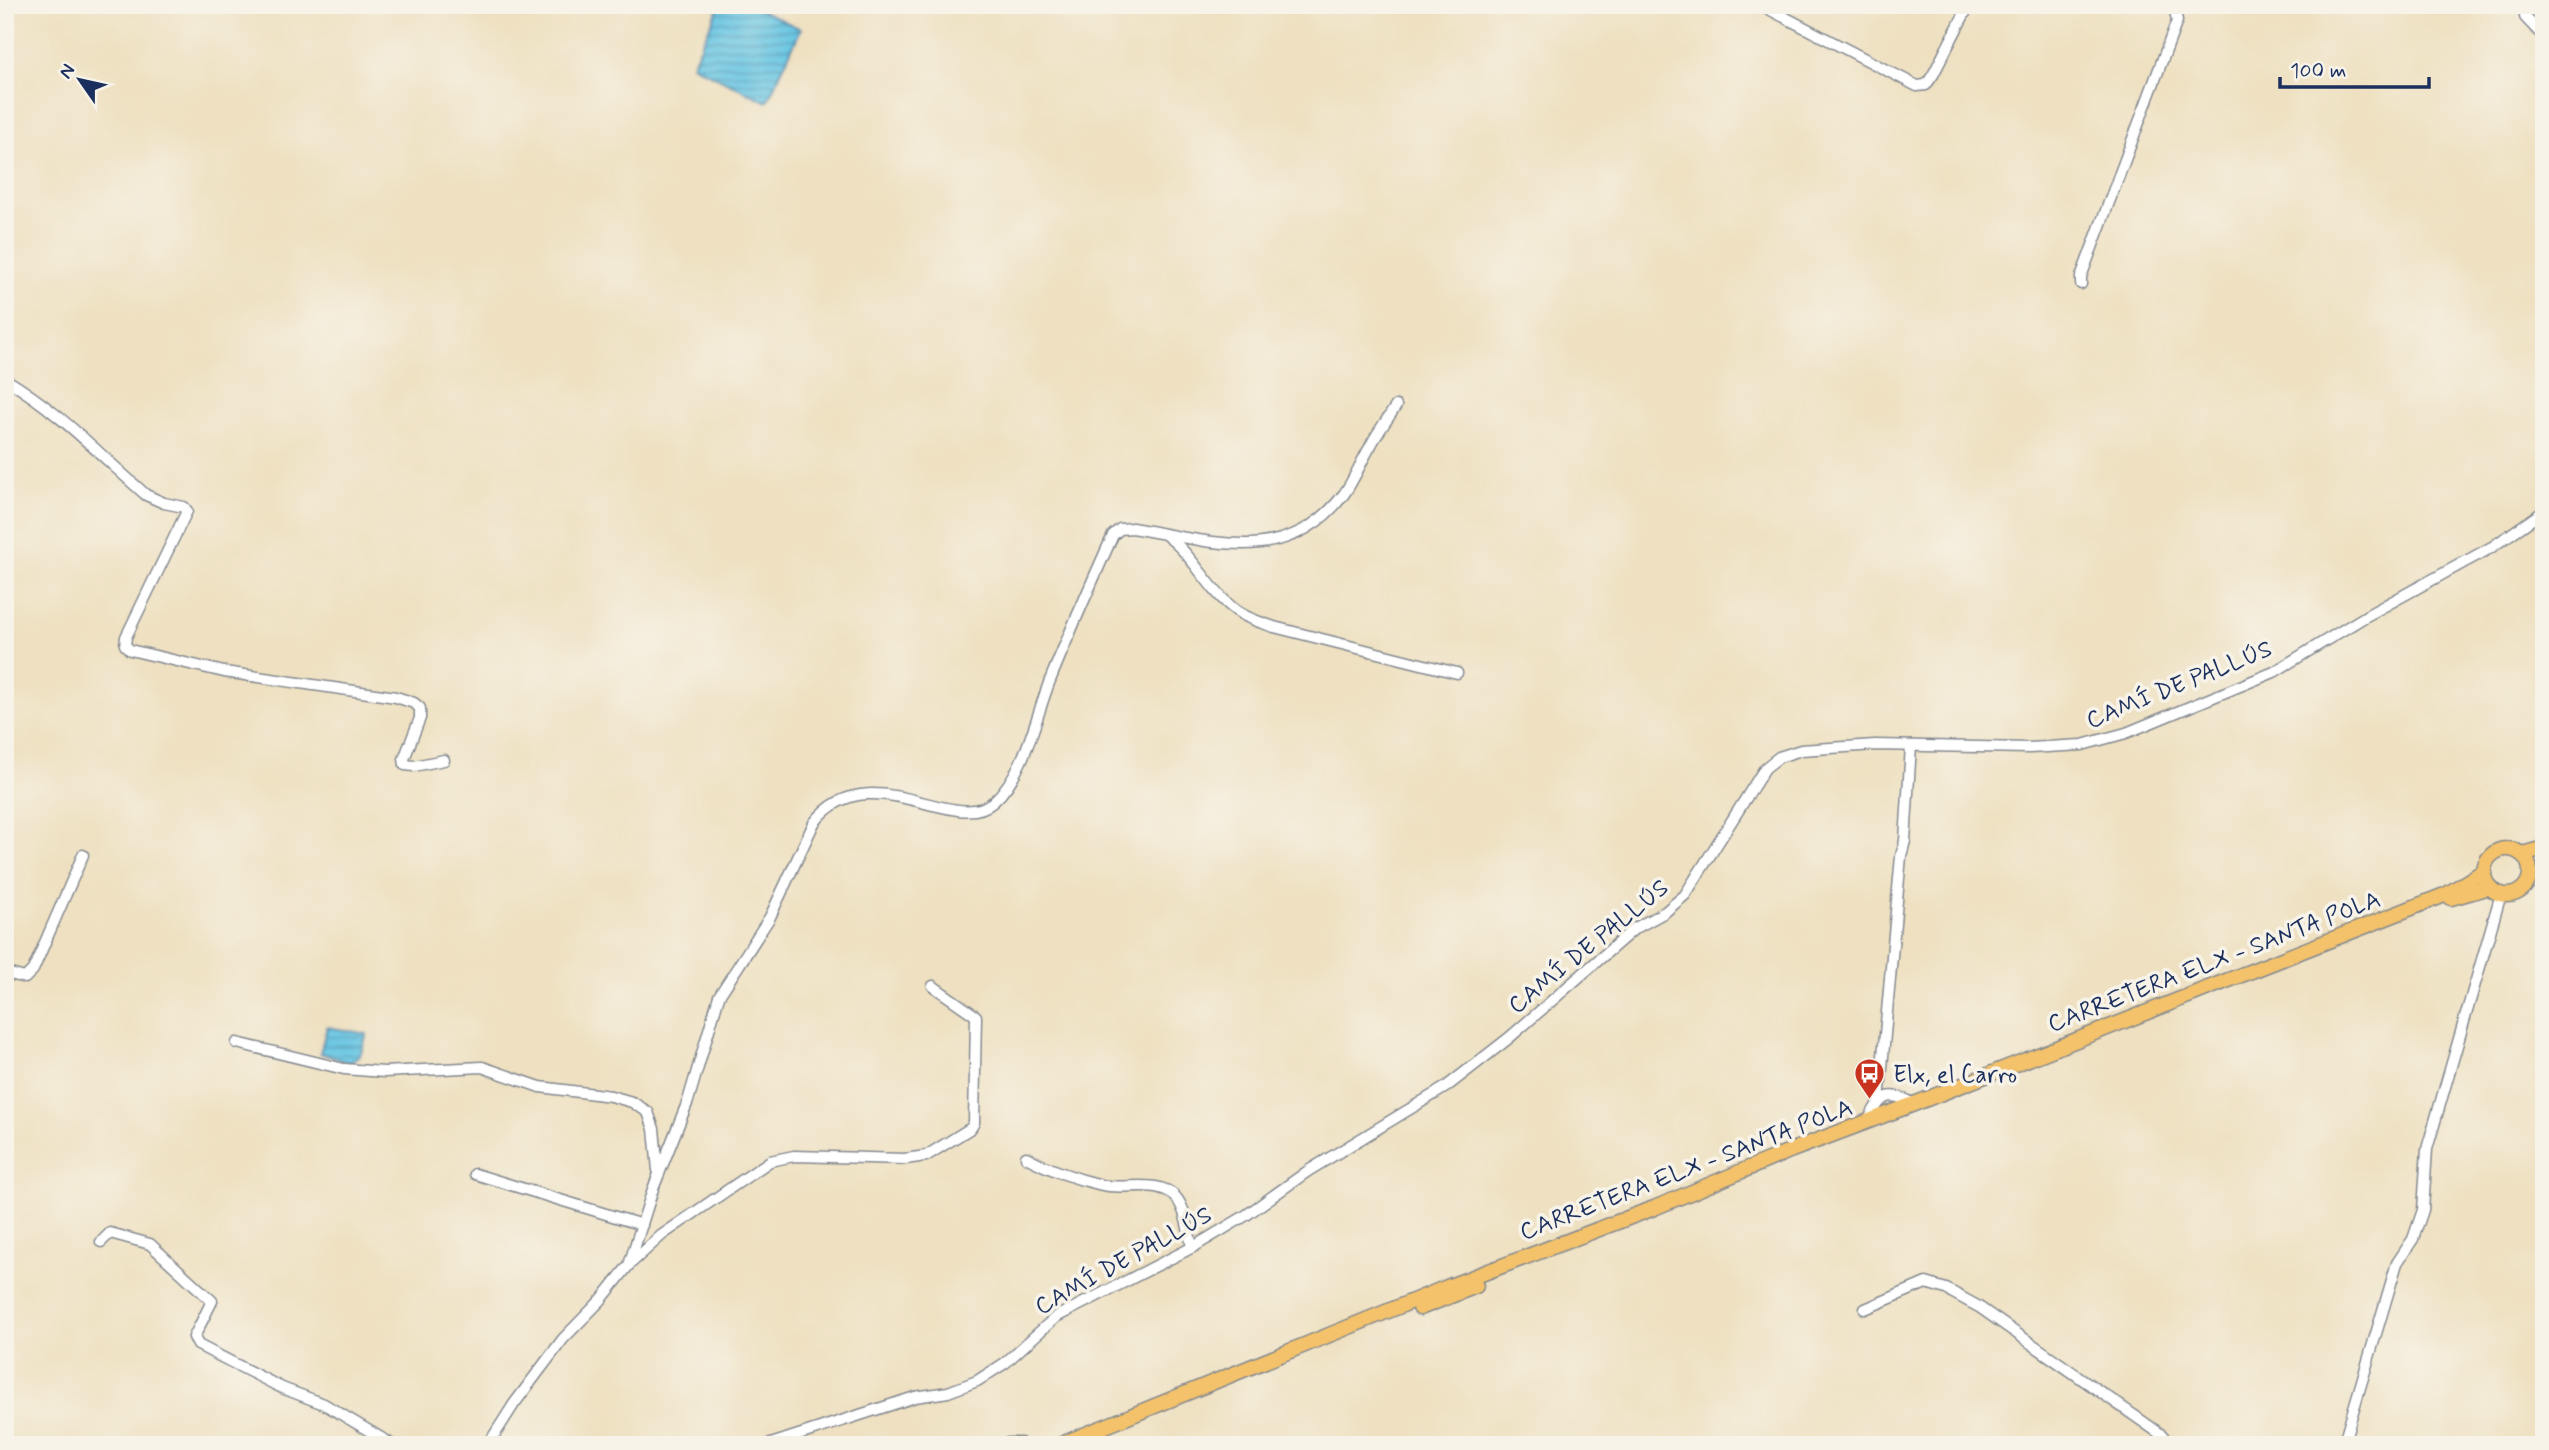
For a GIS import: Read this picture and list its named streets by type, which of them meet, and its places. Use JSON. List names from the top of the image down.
{
  "streets": {
    "main road": ["CARRETERA ELX - SANTA POLA"],
    "street": ["CAMÍ DE PALLÚS"]
  },
  "places": {
    "bus stop": ["Elx, el Carro"]
  },
  "scale_bar": "100 m",
  "north": "top left"
}
